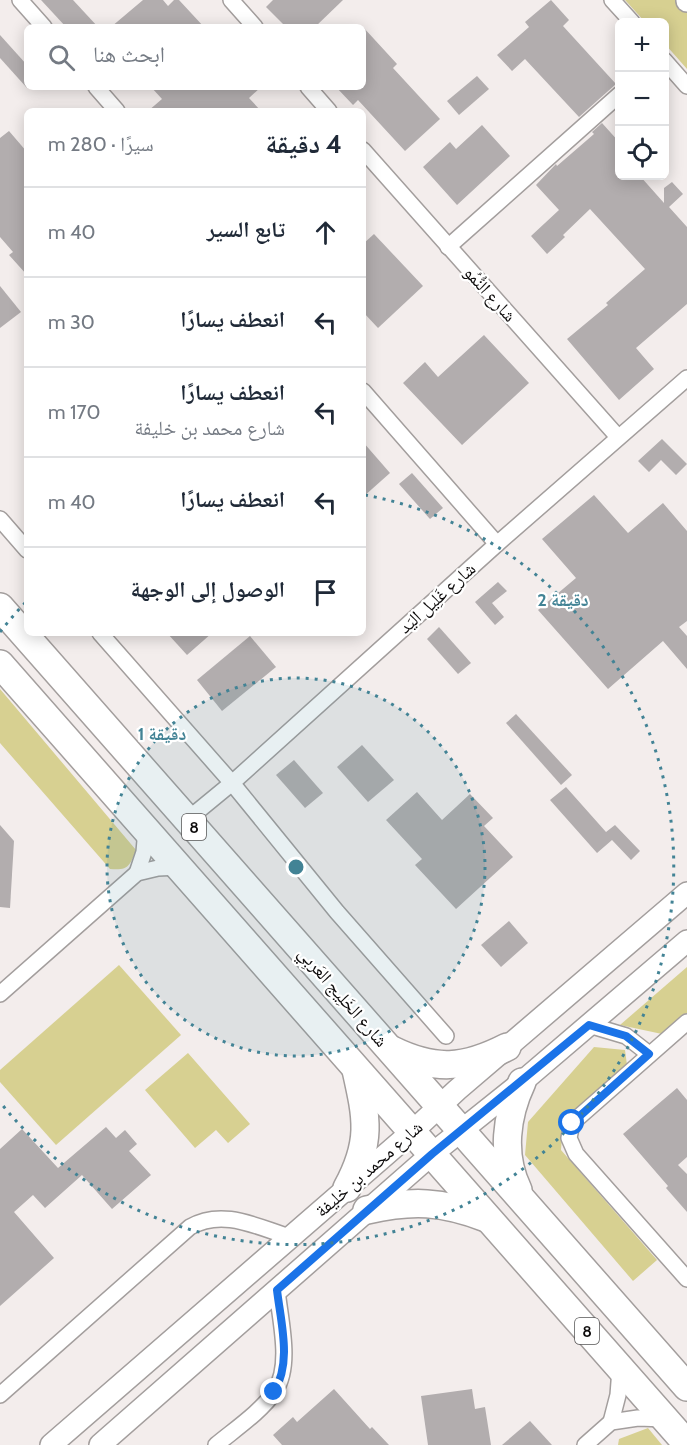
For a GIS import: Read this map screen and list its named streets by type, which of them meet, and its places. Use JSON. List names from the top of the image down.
{
  "streets": {
    "highway": ["8", "شارع الخَلِيج العَربِي"],
    "main road": ["شارع محمد بن خليفة"],
    "street": ["شارع النُّمُو", "شارع غَلِيل اليَد"]
  },
  "crossings": [
    ["شارع النُّمُو", "شارع غَلِيل اليَد"],
    ["شارع غَلِيل اليَد", "شارع الخَلِيج العَربِي"],
    ["شارع الخَلِيج العَربِي", "شارع محمد بن خليفة"]
  ],
  "page": {
    "map_buttons": ["+", "−"],
    "search": "ابحث هنا",
    "heading": ["4 دقيقة", "سيرًا · 280 m"],
    "list": [
      ["تابع السير", "40 m"],
      ["انعطف يسارًا", "30 m"],
      ["انعطف يسارًا", "شارع محمد بن خليفة", "170 m"],
      ["انعطف يسارًا", "40 m"],
      "الوصول إلى الوجهة"
    ]
  },
  "rings": ["2 دقيقة", "1 دقيقة"]
}
